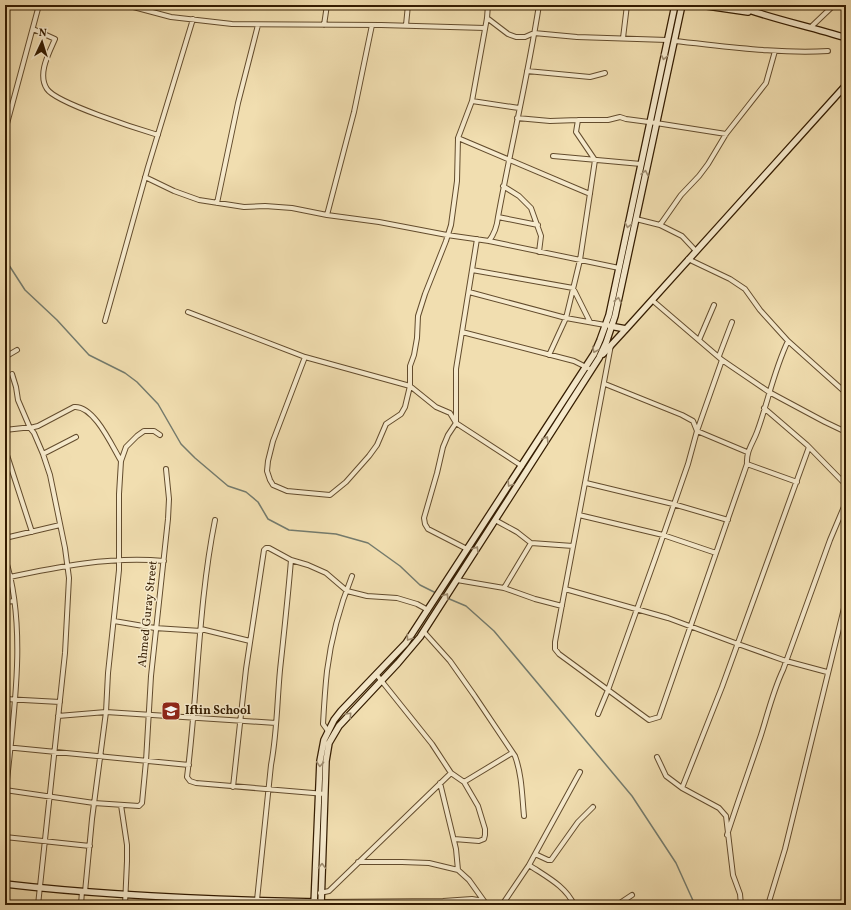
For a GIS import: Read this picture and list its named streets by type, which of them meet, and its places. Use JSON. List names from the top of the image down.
{
  "streets": {
    "street": ["Ahmed Guray Street"]
  },
  "places": {
    "school or university": ["Iftin School"]
  },
  "north": "top"
}
